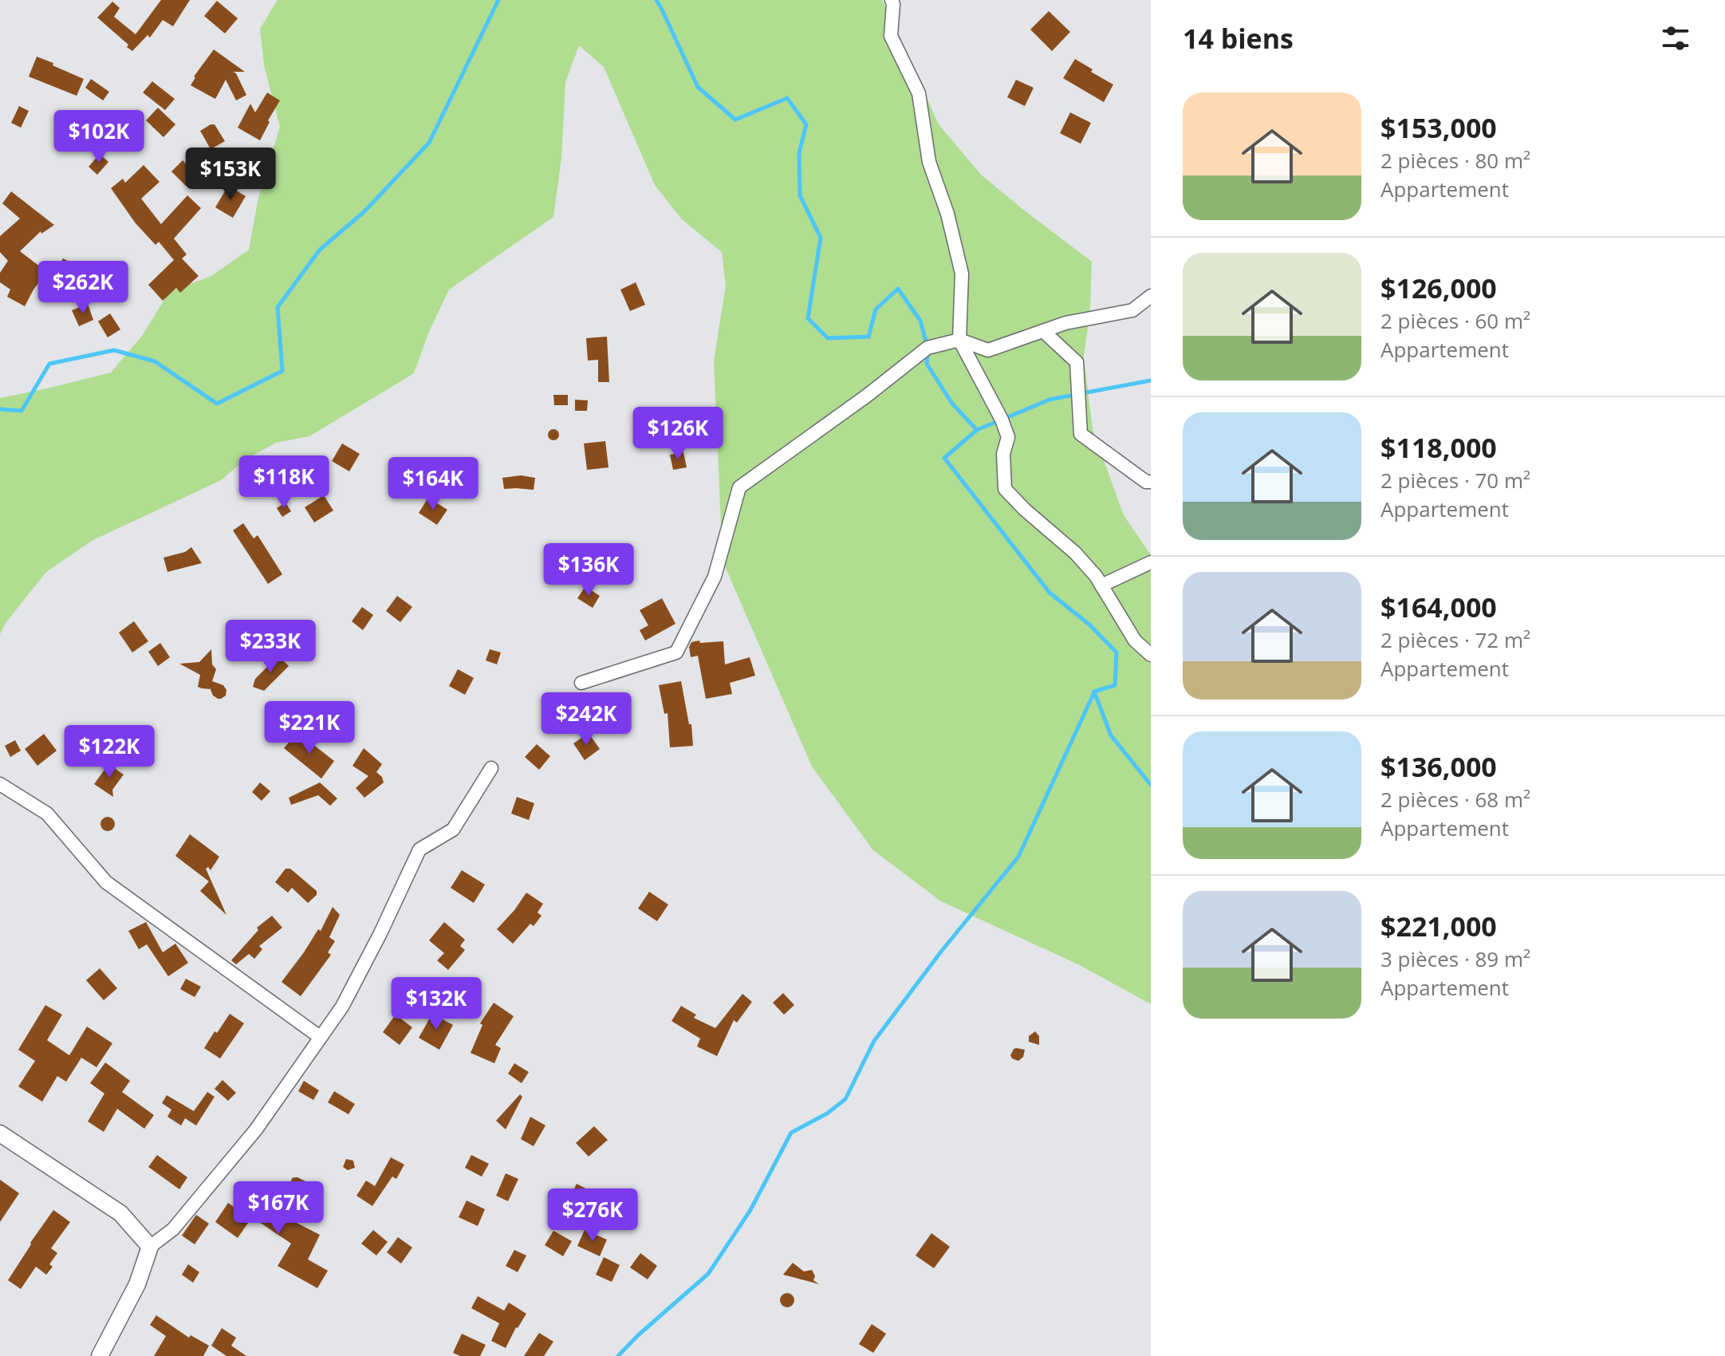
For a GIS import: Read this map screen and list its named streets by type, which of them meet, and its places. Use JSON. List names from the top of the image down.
{
  "page": {
    "heading": "14 biens",
    "list": [
      {
        "name": "$153,000",
        "note": "2 pièces · 80 m² · Appartement"
      },
      {
        "name": "$126,000",
        "note": "2 pièces · 60 m² · Appartement"
      },
      {
        "name": "$118,000",
        "note": "2 pièces · 70 m² · Appartement"
      },
      {
        "name": "$164,000",
        "note": "2 pièces · 72 m² · Appartement"
      },
      {
        "name": "$136,000",
        "note": "2 pièces · 68 m² · Appartement"
      },
      {
        "name": "$221,000",
        "note": "3 pièces · 89 m² · Appartement"
      }
    ],
    "price": [
      "$102K",
      "$153K",
      "$262K",
      "$126K",
      "$118K",
      "$164K",
      "$136K",
      "$233K",
      "$242K",
      "$221K",
      "$122K",
      "$132K",
      "$167K",
      "$276K"
    ]
  }
}
